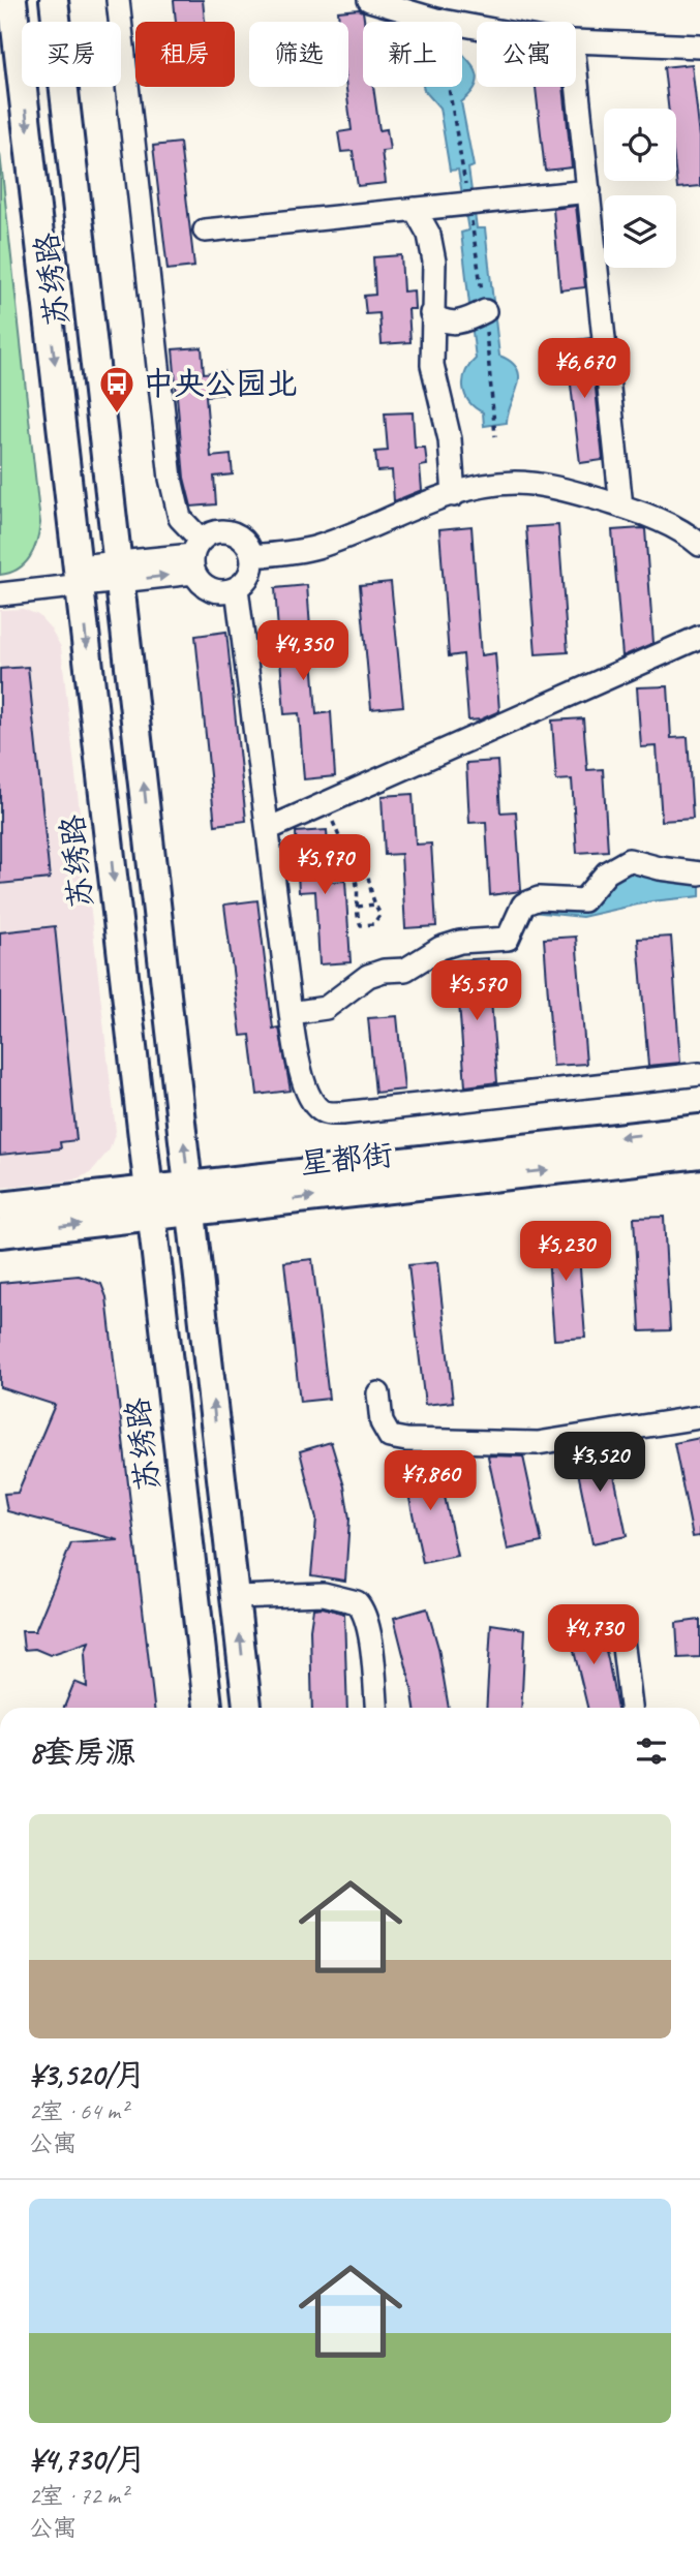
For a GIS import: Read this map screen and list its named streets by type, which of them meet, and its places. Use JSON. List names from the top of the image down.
{
  "streets": {
    "main road": ["苏绣路", "星都街"]
  },
  "crossings": [
    ["苏绣路", "星都街"]
  ],
  "places": {
    "bus stop": ["中央公园北"]
  },
  "page": {
    "chip": [
      "买房",
      "租房",
      "筛选",
      "新上",
      "公寓"
    ],
    "price": [
      "¥6,670",
      "¥4,350",
      "¥5,970",
      "¥5,570",
      "¥5,230",
      "¥3,520",
      "¥7,860",
      "¥4,730"
    ],
    "heading": "8套房源",
    "list": [
      {
        "name": "¥3,520/月",
        "note": "2室 · 64 m² · 公寓"
      },
      {
        "name": "¥4,730/月",
        "note": "2室 · 72 m² · 公寓"
      }
    ]
  }
}
